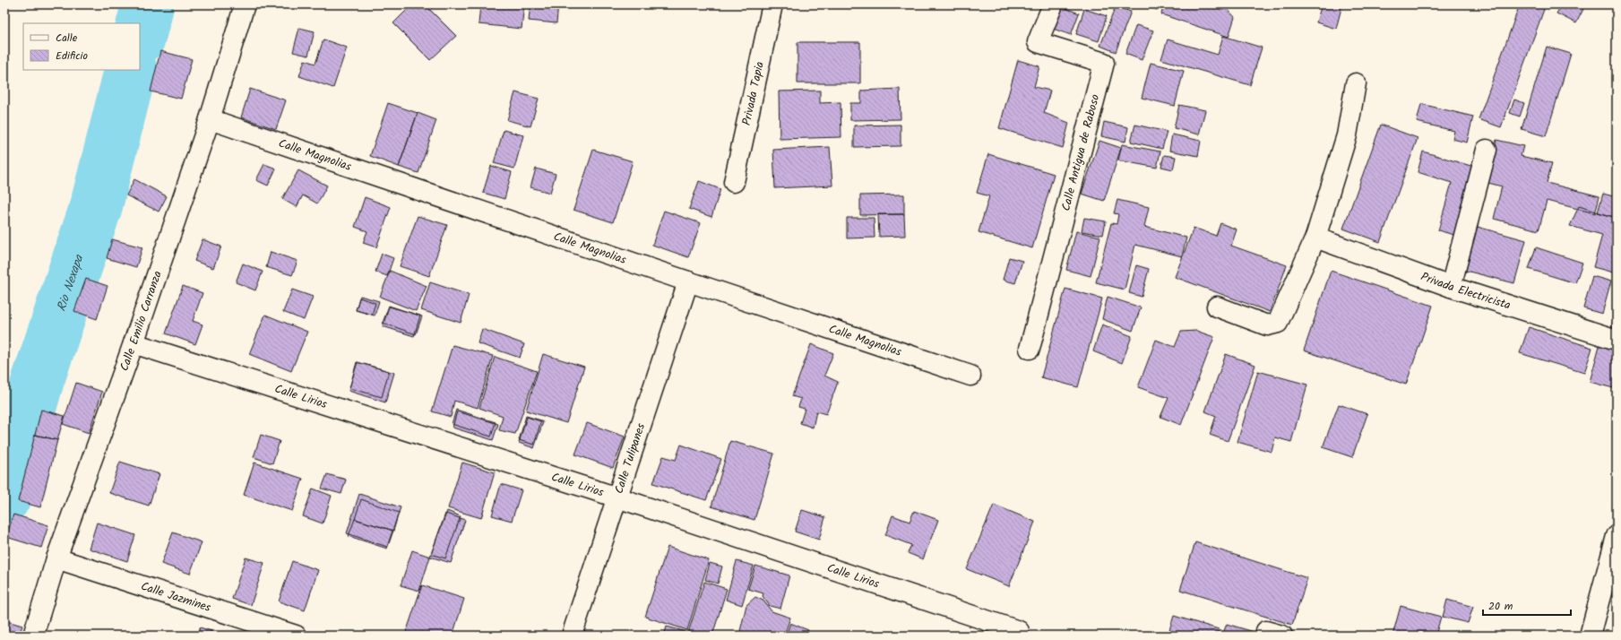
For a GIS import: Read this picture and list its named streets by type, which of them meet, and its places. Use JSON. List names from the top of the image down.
{
  "streets": {
    "street": [
      "Privada Tapia",
      "Calle Antigua de Raboso",
      "Calle Magnolias",
      "Privada Electricista",
      "Calle Emilio Carranza",
      "Calle Lirios",
      "Calle Tulipanes",
      "Calle Jazmines"
    ]
  },
  "crossings": [
    ["Calle Magnolias", "Calle Emilio Carranza"],
    ["Calle Magnolias", "Calle Tulipanes"],
    ["Calle Emilio Carranza", "Calle Lirios"],
    ["Calle Emilio Carranza", "Calle Jazmines"],
    ["Calle Lirios", "Calle Tulipanes"]
  ],
  "water": ["Rio Nexapa"],
  "legend": ["Calle", "Edificio"],
  "scale_bar": "20 m"
}
